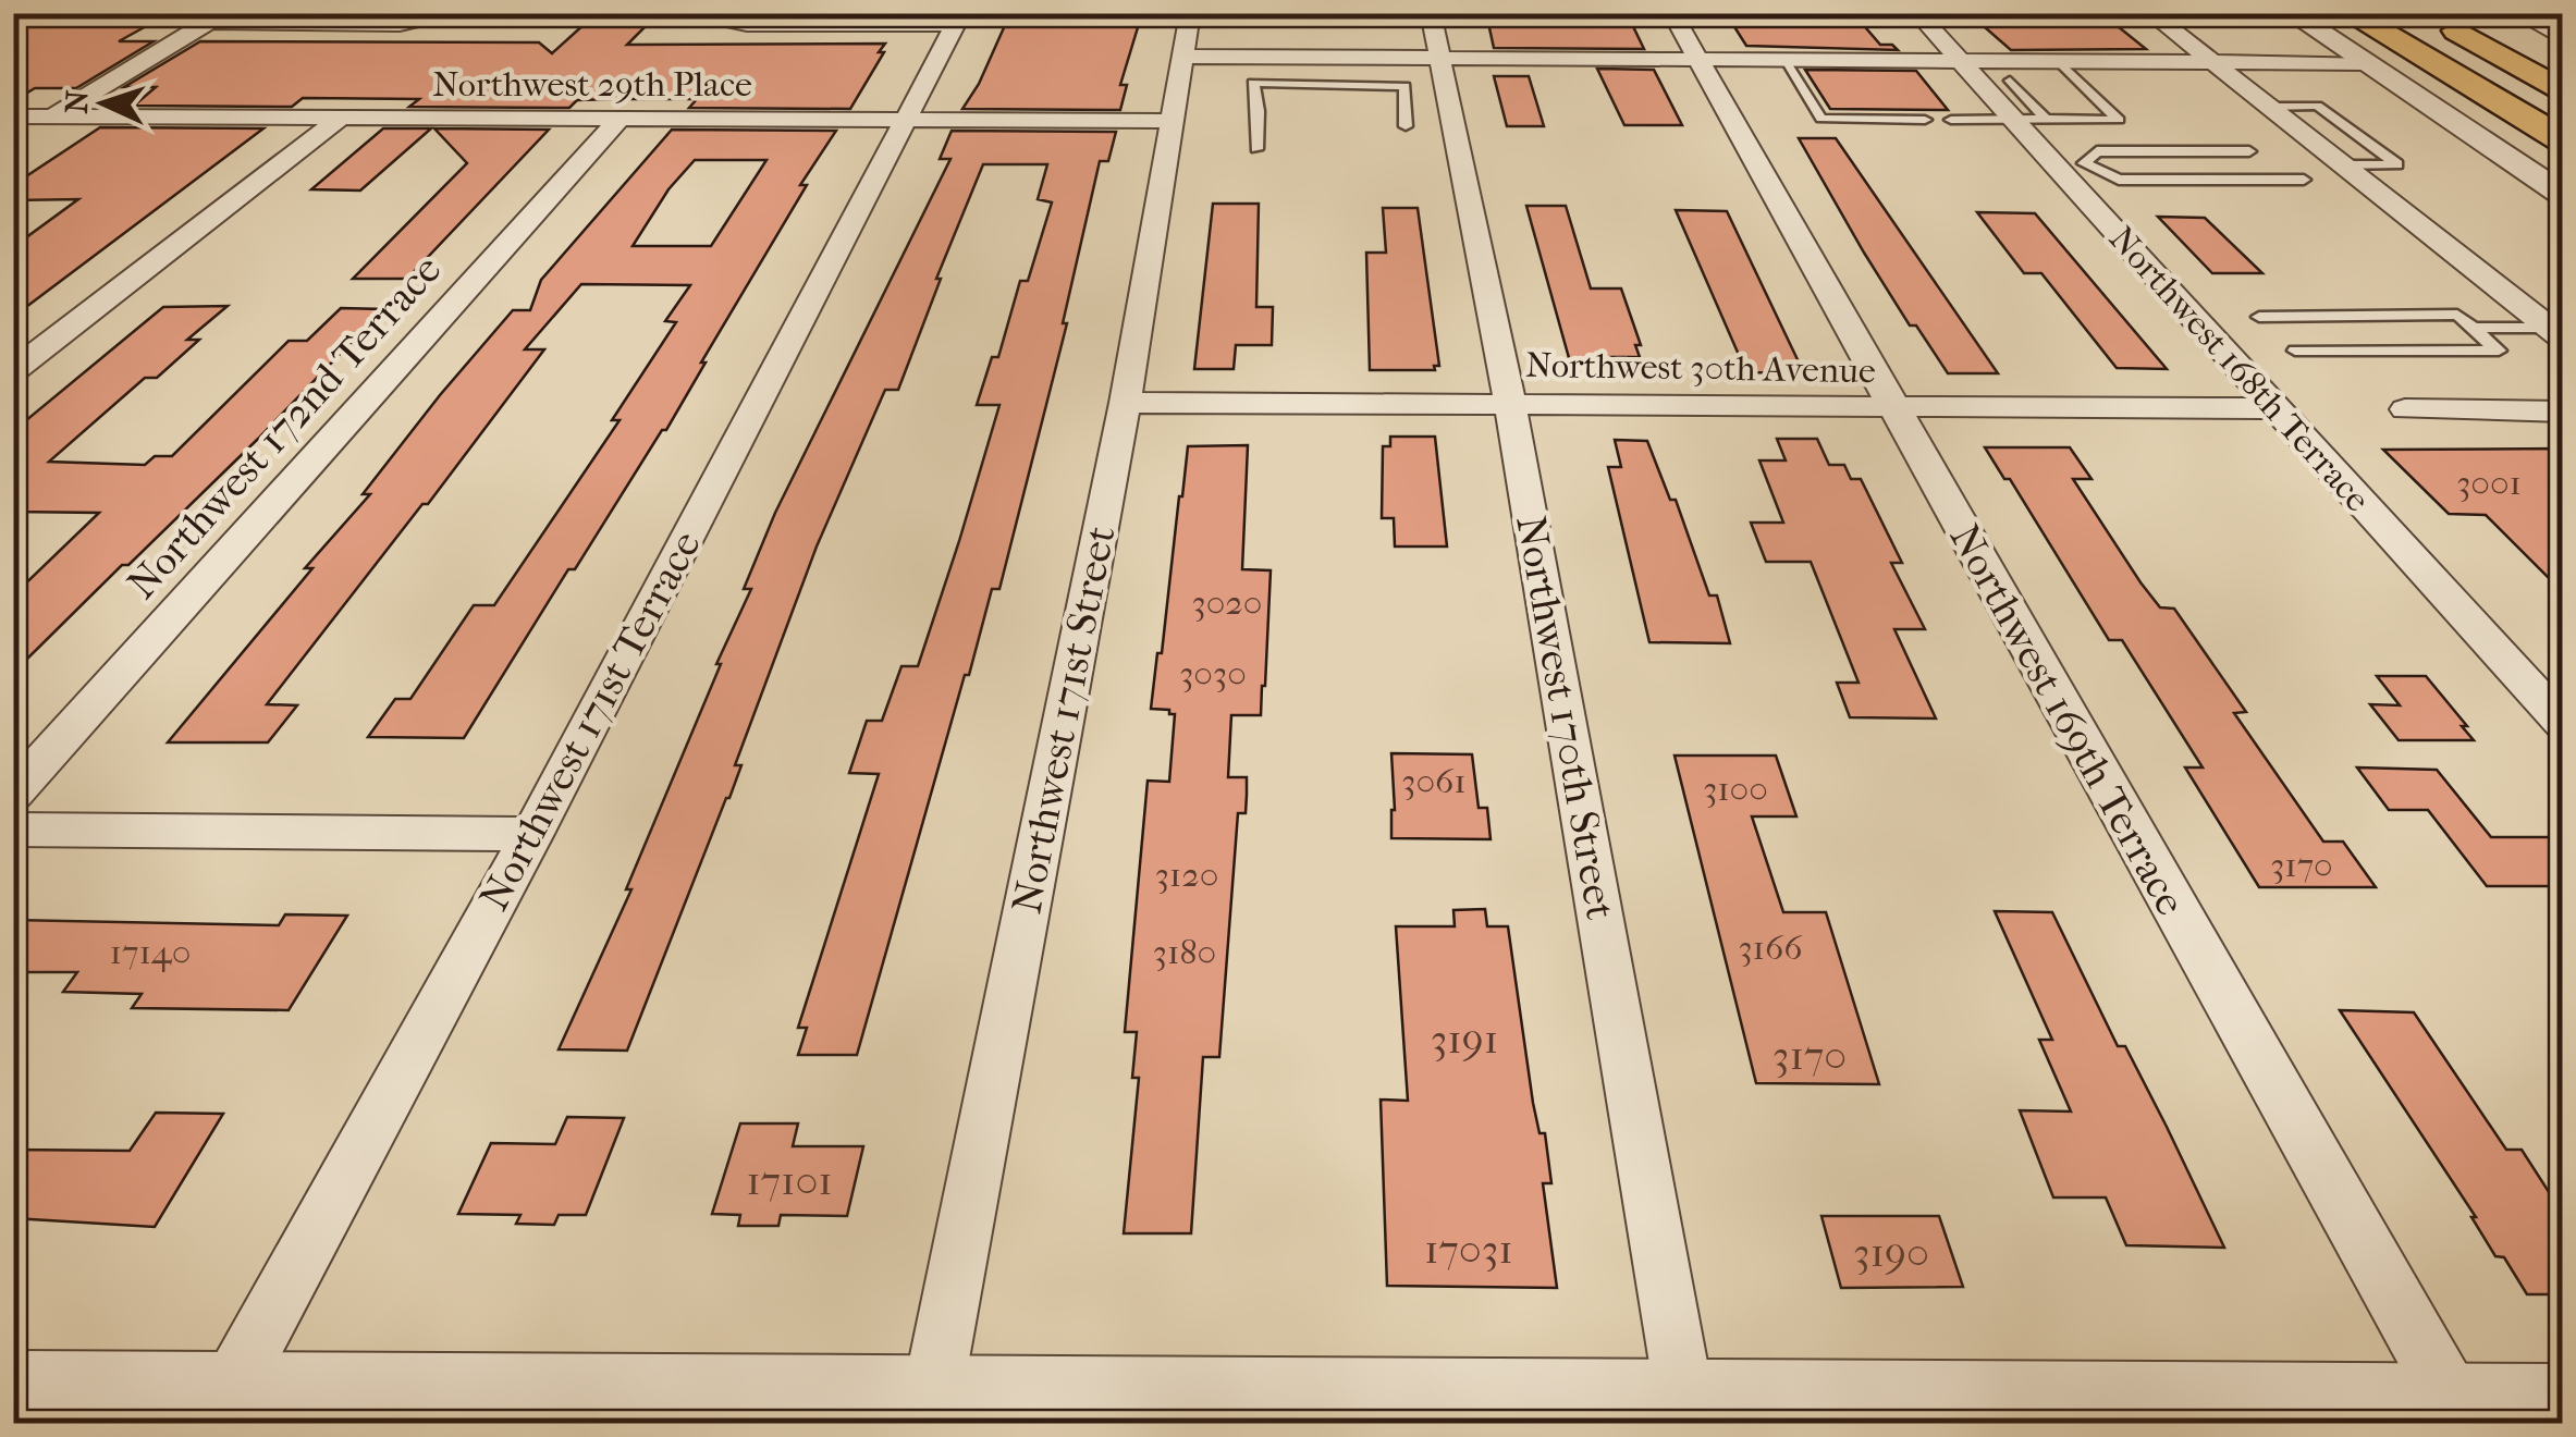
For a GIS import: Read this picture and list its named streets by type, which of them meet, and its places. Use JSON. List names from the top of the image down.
{
  "streets": {
    "street": [
      "Northwest 29th Place",
      "Northwest 30th Avenue",
      "Northwest 168th Terrace",
      "Northwest 172nd Terrace",
      "Northwest 170th Street",
      "Northwest 171st Street",
      "Northwest 169th Terrace",
      "Northwest 171st Terrace"
    ]
  },
  "crossings": [
    ["Northwest 29th Place", "Northwest 172nd Terrace"],
    ["Northwest 29th Place", "Northwest 171st Street"],
    ["Northwest 29th Place", "Northwest 171st Terrace"],
    ["Northwest 30th Avenue", "Northwest 168th Terrace"],
    ["Northwest 30th Avenue", "Northwest 170th Street"],
    ["Northwest 30th Avenue", "Northwest 171st Street"],
    ["Northwest 30th Avenue", "Northwest 169th Terrace"]
  ],
  "house_numbers": [
    "3001",
    "3020",
    "3030",
    "3061",
    "3100",
    "3170",
    "3120",
    "3166",
    "17140",
    "3180",
    "3191",
    "3170",
    "17101",
    "17031",
    "3190"
  ],
  "north": "left"
}
